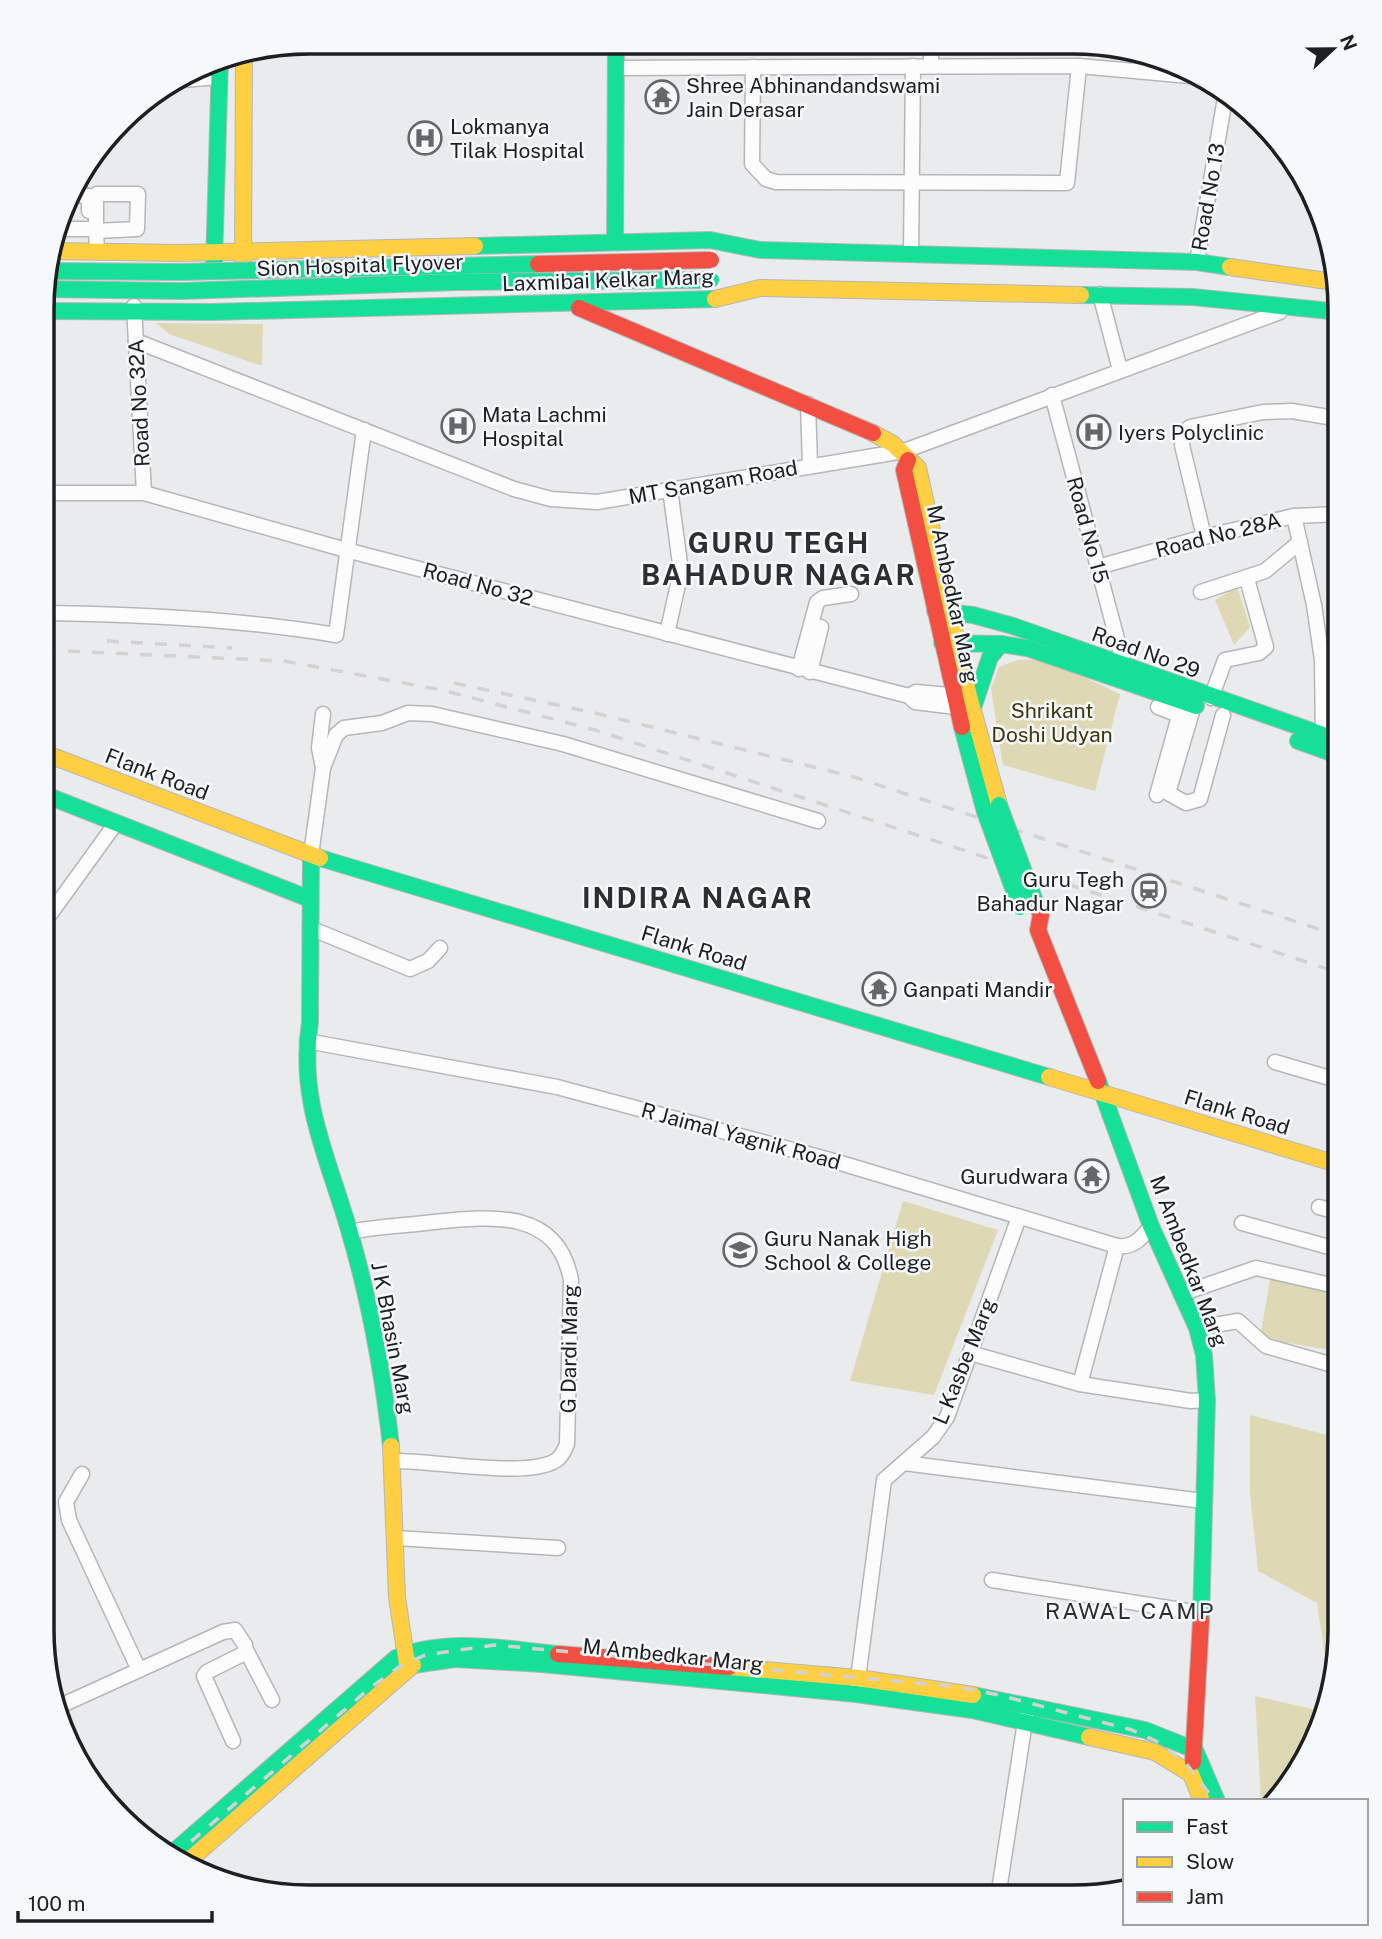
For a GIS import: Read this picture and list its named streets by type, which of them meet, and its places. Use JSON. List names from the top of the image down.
{
  "streets": {
    "main road": [
      "Sion Hospital Flyover",
      "Laxmibai Kelkar Marg",
      "M Ambedkar Marg",
      "Road No 29",
      "Flank Road",
      "J K Bhasin Marg"
    ],
    "street": [
      "Road No 13",
      "Road No 32A",
      "MT Sangam Road",
      "Road No 15",
      "Road No 28A",
      "Road No 32",
      "R Jaimal Yagnik Road",
      "G Dardi Marg",
      "L Kasbe Marg"
    ]
  },
  "crossings": [
    ["Road No 13", "Laxmibai Kelkar Marg"],
    ["Sion Hospital Flyover", "Laxmibai Kelkar Marg"],
    ["Laxmibai Kelkar Marg", "Road No 32A"],
    ["Laxmibai Kelkar Marg", "MT Sangam Road"],
    ["Road No 32A", "MT Sangam Road"],
    ["Road No 32A", "Road No 32"],
    ["MT Sangam Road", "Road No 15"],
    ["MT Sangam Road", "M Ambedkar Marg"],
    ["Road No 15", "Road No 28A"],
    ["Road No 15", "Road No 29"],
    ["Road No 32", "M Ambedkar Marg"],
    ["M Ambedkar Marg", "Road No 29"],
    ["M Ambedkar Marg", "Flank Road"],
    ["Flank Road", "J K Bhasin Marg"],
    ["R Jaimal Yagnik Road", "J K Bhasin Marg"],
    ["R Jaimal Yagnik Road", "L Kasbe Marg"],
    ["J K Bhasin Marg", "G Dardi Marg"]
  ],
  "districts": ["GURU TEGH BAHADUR NAGAR", "INDIRA NAGAR", "RAWAL CAMP"],
  "parks": ["Shrikant Doshi Udyan"],
  "places": {
    "temple": ["Shree Abhinandandswami Jain Derasar", "Ganpati Mandir", "Gurudwara"],
    "hospital": ["Lokmanya Tilak Hospital", "Mata Lachmi Hospital", "Iyers Polyclinic"],
    "station": ["Guru Tegh Bahadur Nagar"],
    "school or university": ["Guru Nanak High School & College"]
  },
  "legend": ["Fast", "Slow", "Jam"],
  "scale_bar": "100 m",
  "north": "right"
}
